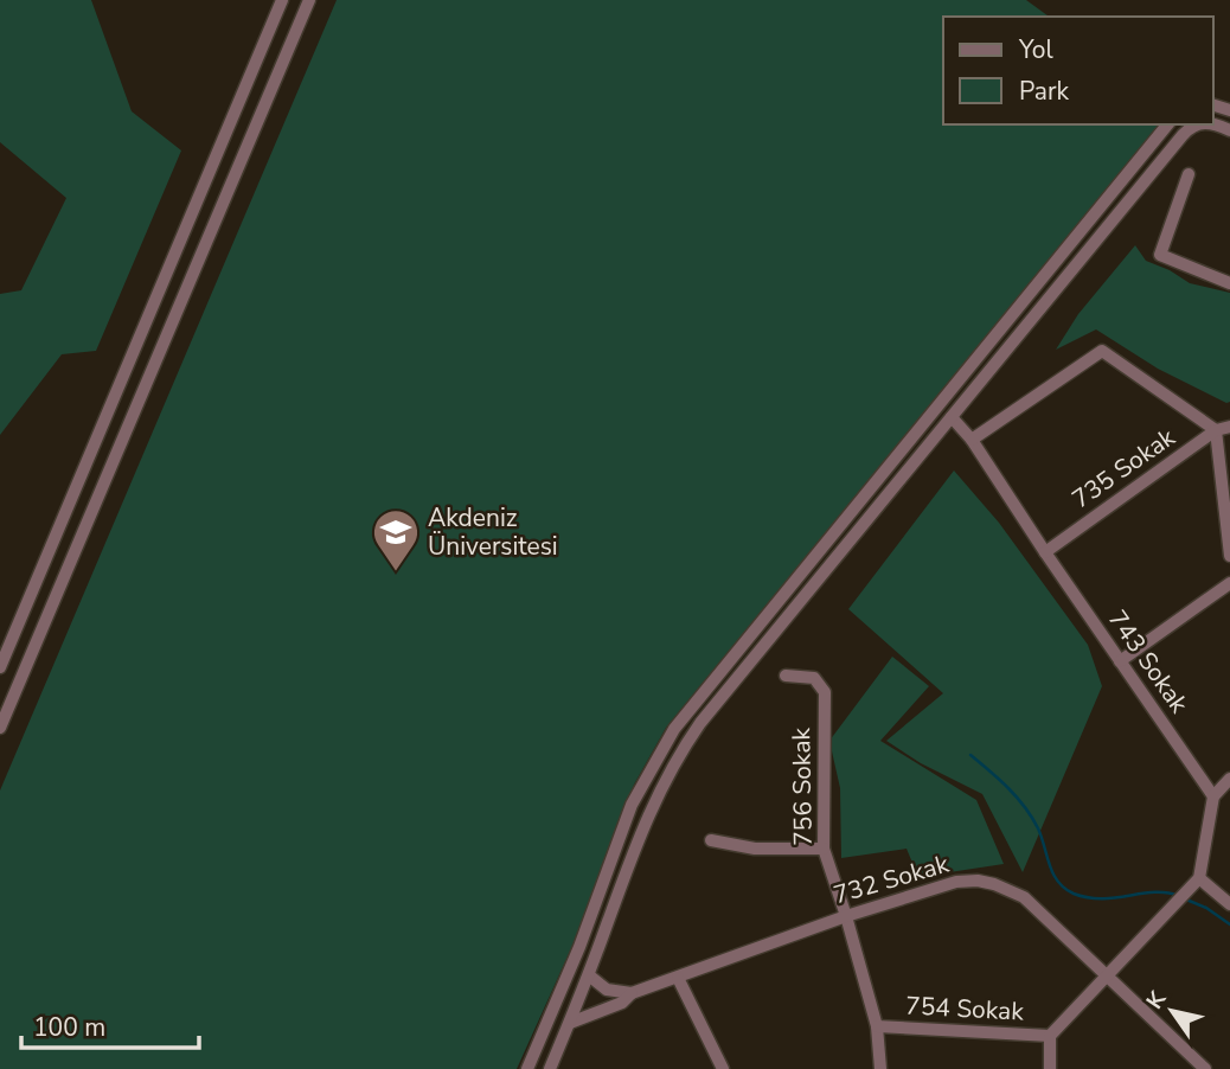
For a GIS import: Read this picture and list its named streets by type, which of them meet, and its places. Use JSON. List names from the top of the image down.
{
  "streets": {
    "street": [
      "735 Sokak",
      "743 Sokak",
      "756 Sokak",
      "732 Sokak",
      "754 Sokak"
    ]
  },
  "crossings": [
    ["735 Sokak", "743 Sokak"],
    ["756 Sokak", "732 Sokak"],
    ["756 Sokak", "754 Sokak"]
  ],
  "places": {
    "school or university": ["Akdeniz Üniversitesi"]
  },
  "legend": ["Yol", "Park"],
  "scale_bar": "100 m",
  "north": "top left"
}
